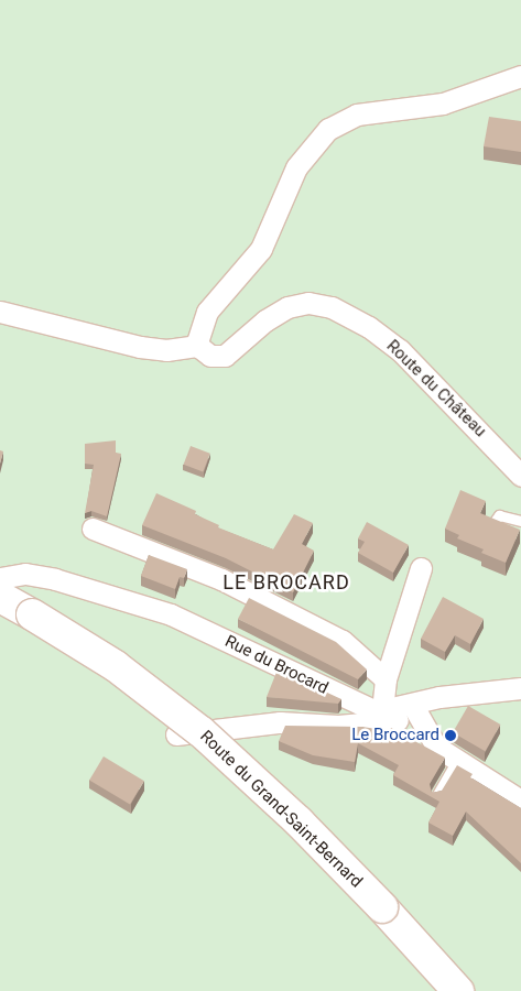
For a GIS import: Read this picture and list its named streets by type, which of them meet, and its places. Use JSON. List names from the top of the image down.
{
  "streets": {
    "main road": ["Route du Grand-Saint-Bernard"],
    "street": ["Route du Château", "Rue du Brocard"]
  },
  "districts": ["LE BROCARD"],
  "places": ["Le Broccard"]
}
